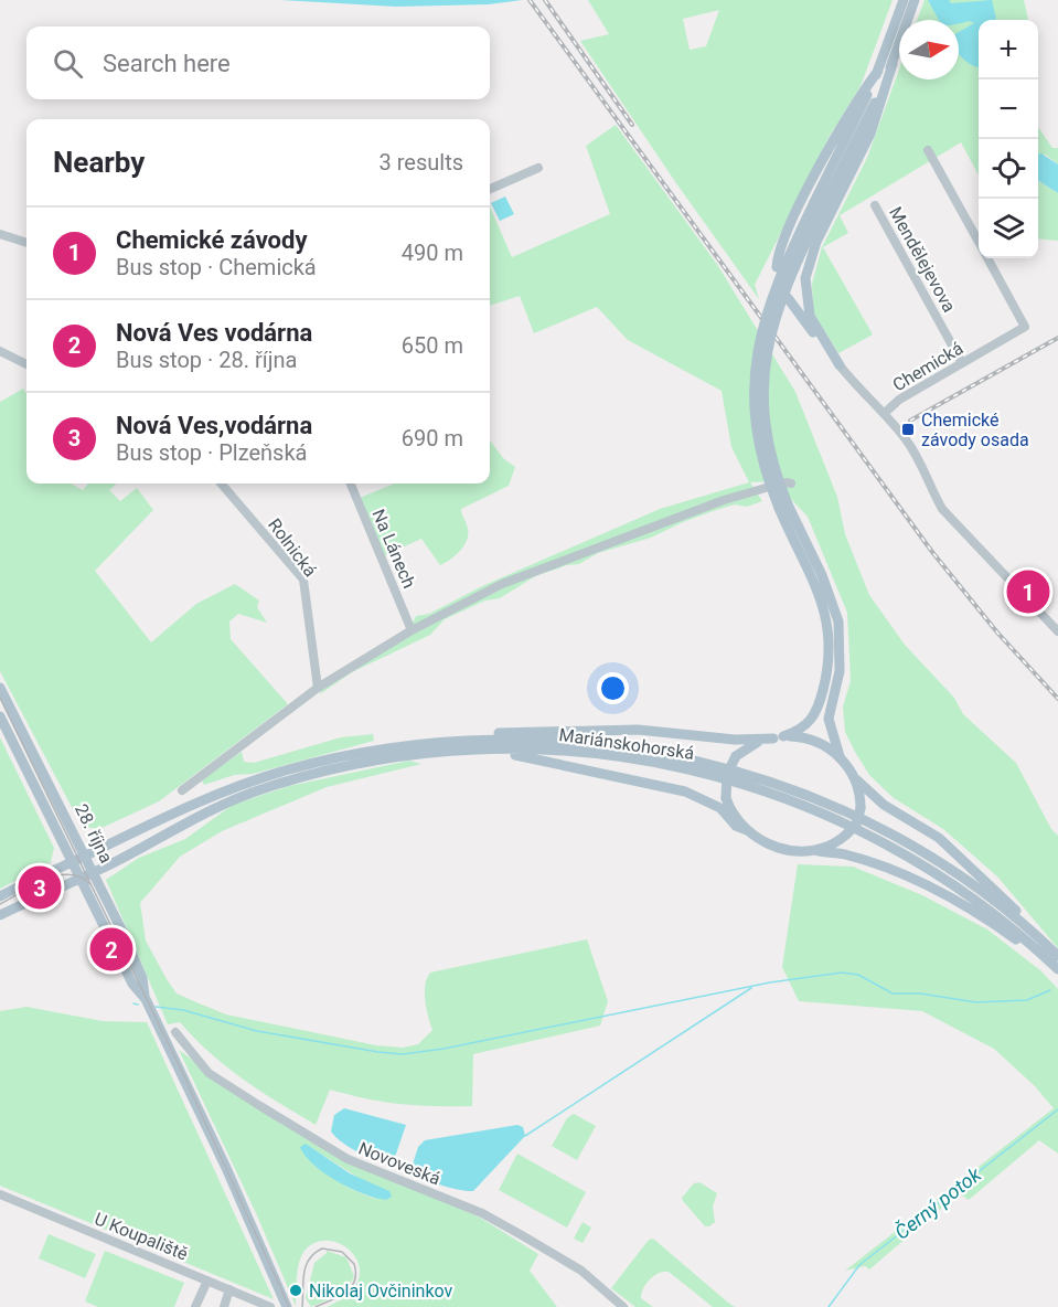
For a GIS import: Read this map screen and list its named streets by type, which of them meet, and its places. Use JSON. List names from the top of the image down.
{
  "streets": {
    "main road": ["Mariánskohorská", "28. října"],
    "street": [
      "Mendělejevova",
      "Chemická",
      "Rolnická",
      "Na Lánech",
      "Novoveská",
      "U Koupaliště"
    ]
  },
  "crossings": [
    ["Mendělejevova", "Chemická"],
    ["Mariánskohorská", "28. října"]
  ],
  "water": ["Černý potok"],
  "places": {
    "transit": ["Chemické závody osada"],
    "other": ["Nikolaj Ovčininkov"]
  },
  "north": "right",
  "page": {
    "map_buttons": ["+", "−"],
    "search": "Search here",
    "heading": ["Nearby", "3 results"],
    "list": [
      {
        "mark": "1",
        "name": "Chemické závody",
        "note": "Bus stop · Chemická",
        "value": "490 m"
      },
      {
        "mark": "2",
        "name": "Nová Ves vodárna",
        "note": "Bus stop · 28. října",
        "value": "650 m"
      },
      {
        "mark": "3",
        "name": "Nová Ves,vodárna",
        "note": "Bus stop · Plzeňská",
        "value": "690 m"
      }
    ],
    "pins": ["1", "3", "2"]
  }
}
